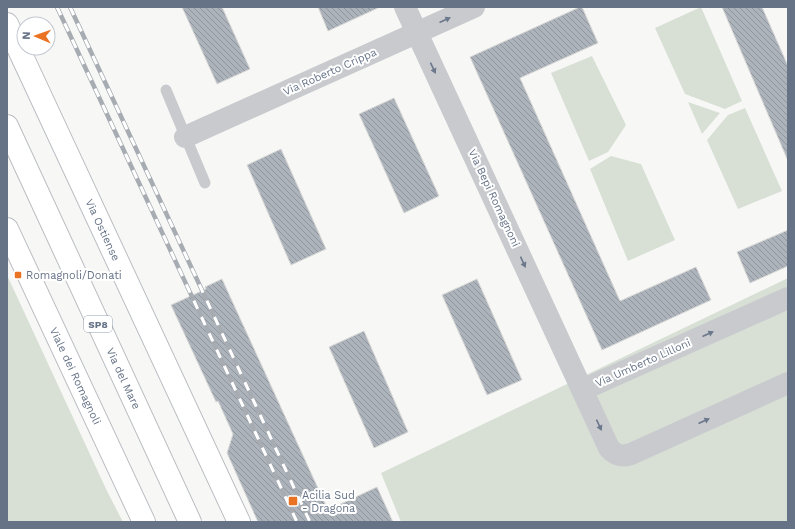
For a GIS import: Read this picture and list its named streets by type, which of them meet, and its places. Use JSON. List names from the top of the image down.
{
  "streets": {
    "main road": [
      "Via Ostiense",
      "SP8",
      "Viale dei Romagnoli",
      "Via del Mare"
    ],
    "street": ["Via Roberto Crippa", "Via Bepi Romagnoni", "Via Umberto Lilloni"]
  },
  "crossings": [
    ["Via Roberto Crippa", "Via Bepi Romagnoni"],
    ["Via Bepi Romagnoni", "Via Umberto Lilloni"]
  ],
  "one_way": ["Via Bepi Romagnoni", "Via Umberto Lilloni"],
  "places": {
    "transit": ["Romagnoli/Donati", "Acilia Sud - Dragona"]
  },
  "north": "left"
}
